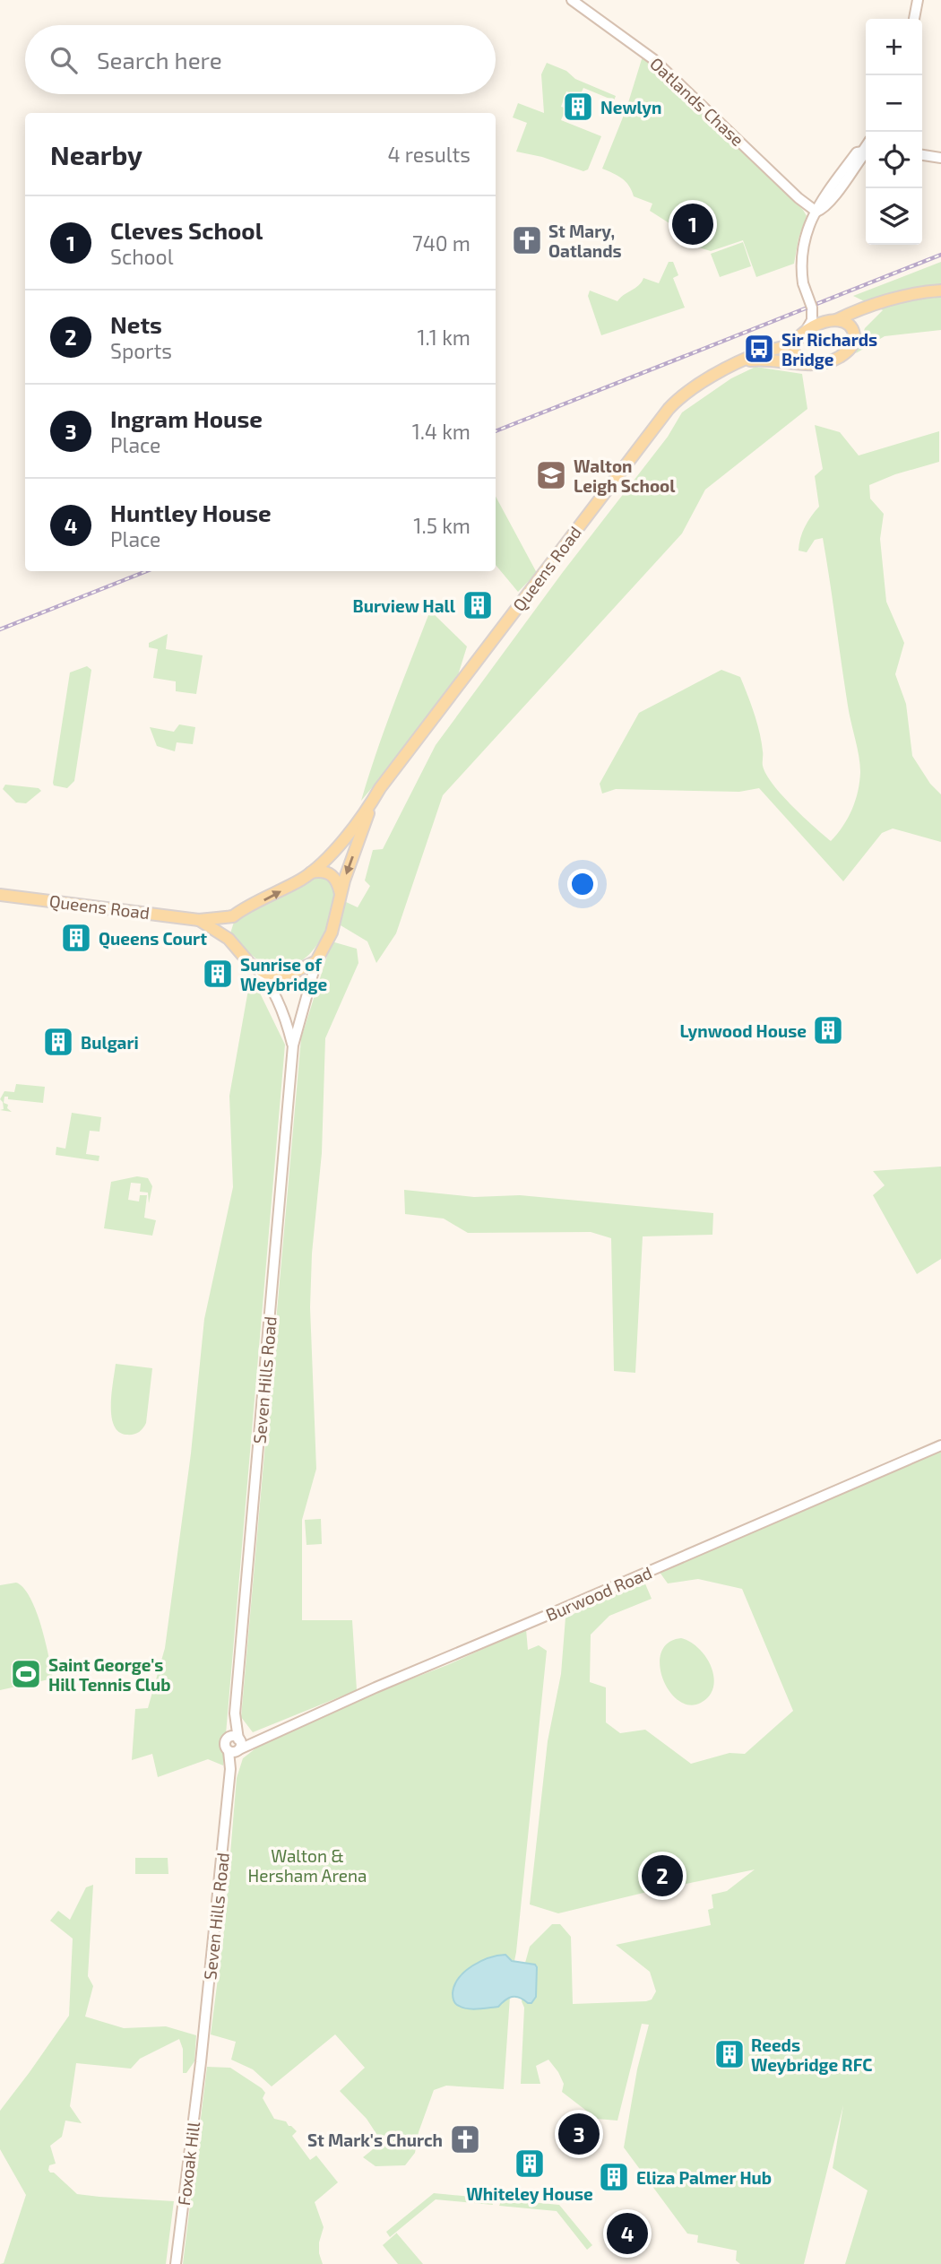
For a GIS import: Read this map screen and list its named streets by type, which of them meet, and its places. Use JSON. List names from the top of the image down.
{
  "streets": {
    "main road": [
      "Oatlands Chase",
      "Queens Road",
      "Seven Hills Road",
      "Burwood Road",
      "Foxoak Hill"
    ]
  },
  "crossings": [
    ["Queens Road", "Seven Hills Road"],
    ["Seven Hills Road", "Burwood Road"],
    ["Seven Hills Road", "Foxoak Hill"]
  ],
  "parks": ["Walton & Hersham Arena"],
  "places": {
    "building": [
      "Newlyn",
      "Burview Hall",
      "Queens Court",
      "Sunrise of Weybridge",
      "Lynwood House",
      "Bulgari",
      "Reeds Weybridge RFC",
      "Whiteley House",
      "Eliza Palmer Hub"
    ],
    "church": ["St Mary, Oatlands", "St Mark's Church"],
    "bus stop": ["Sir Richards Bridge"],
    "school or university": ["Walton Leigh School"],
    "sports": ["Saint George's Hill Tennis Club"]
  },
  "page": {
    "map_buttons": ["+", "−"],
    "search": "Search here",
    "heading": ["Nearby", "4 results"],
    "list": [
      {
        "mark": "1",
        "name": "Cleves School",
        "note": "School",
        "value": "740 m"
      },
      {
        "mark": "2",
        "name": "Nets",
        "note": "Sports",
        "value": "1.1 km"
      },
      {
        "mark": "3",
        "name": "Ingram House",
        "note": "Place",
        "value": "1.4 km"
      },
      {
        "mark": "4",
        "name": "Huntley House",
        "note": "Place",
        "value": "1.5 km"
      }
    ],
    "pins": [
      "1",
      "2",
      "3",
      "4"
    ]
  }
}
